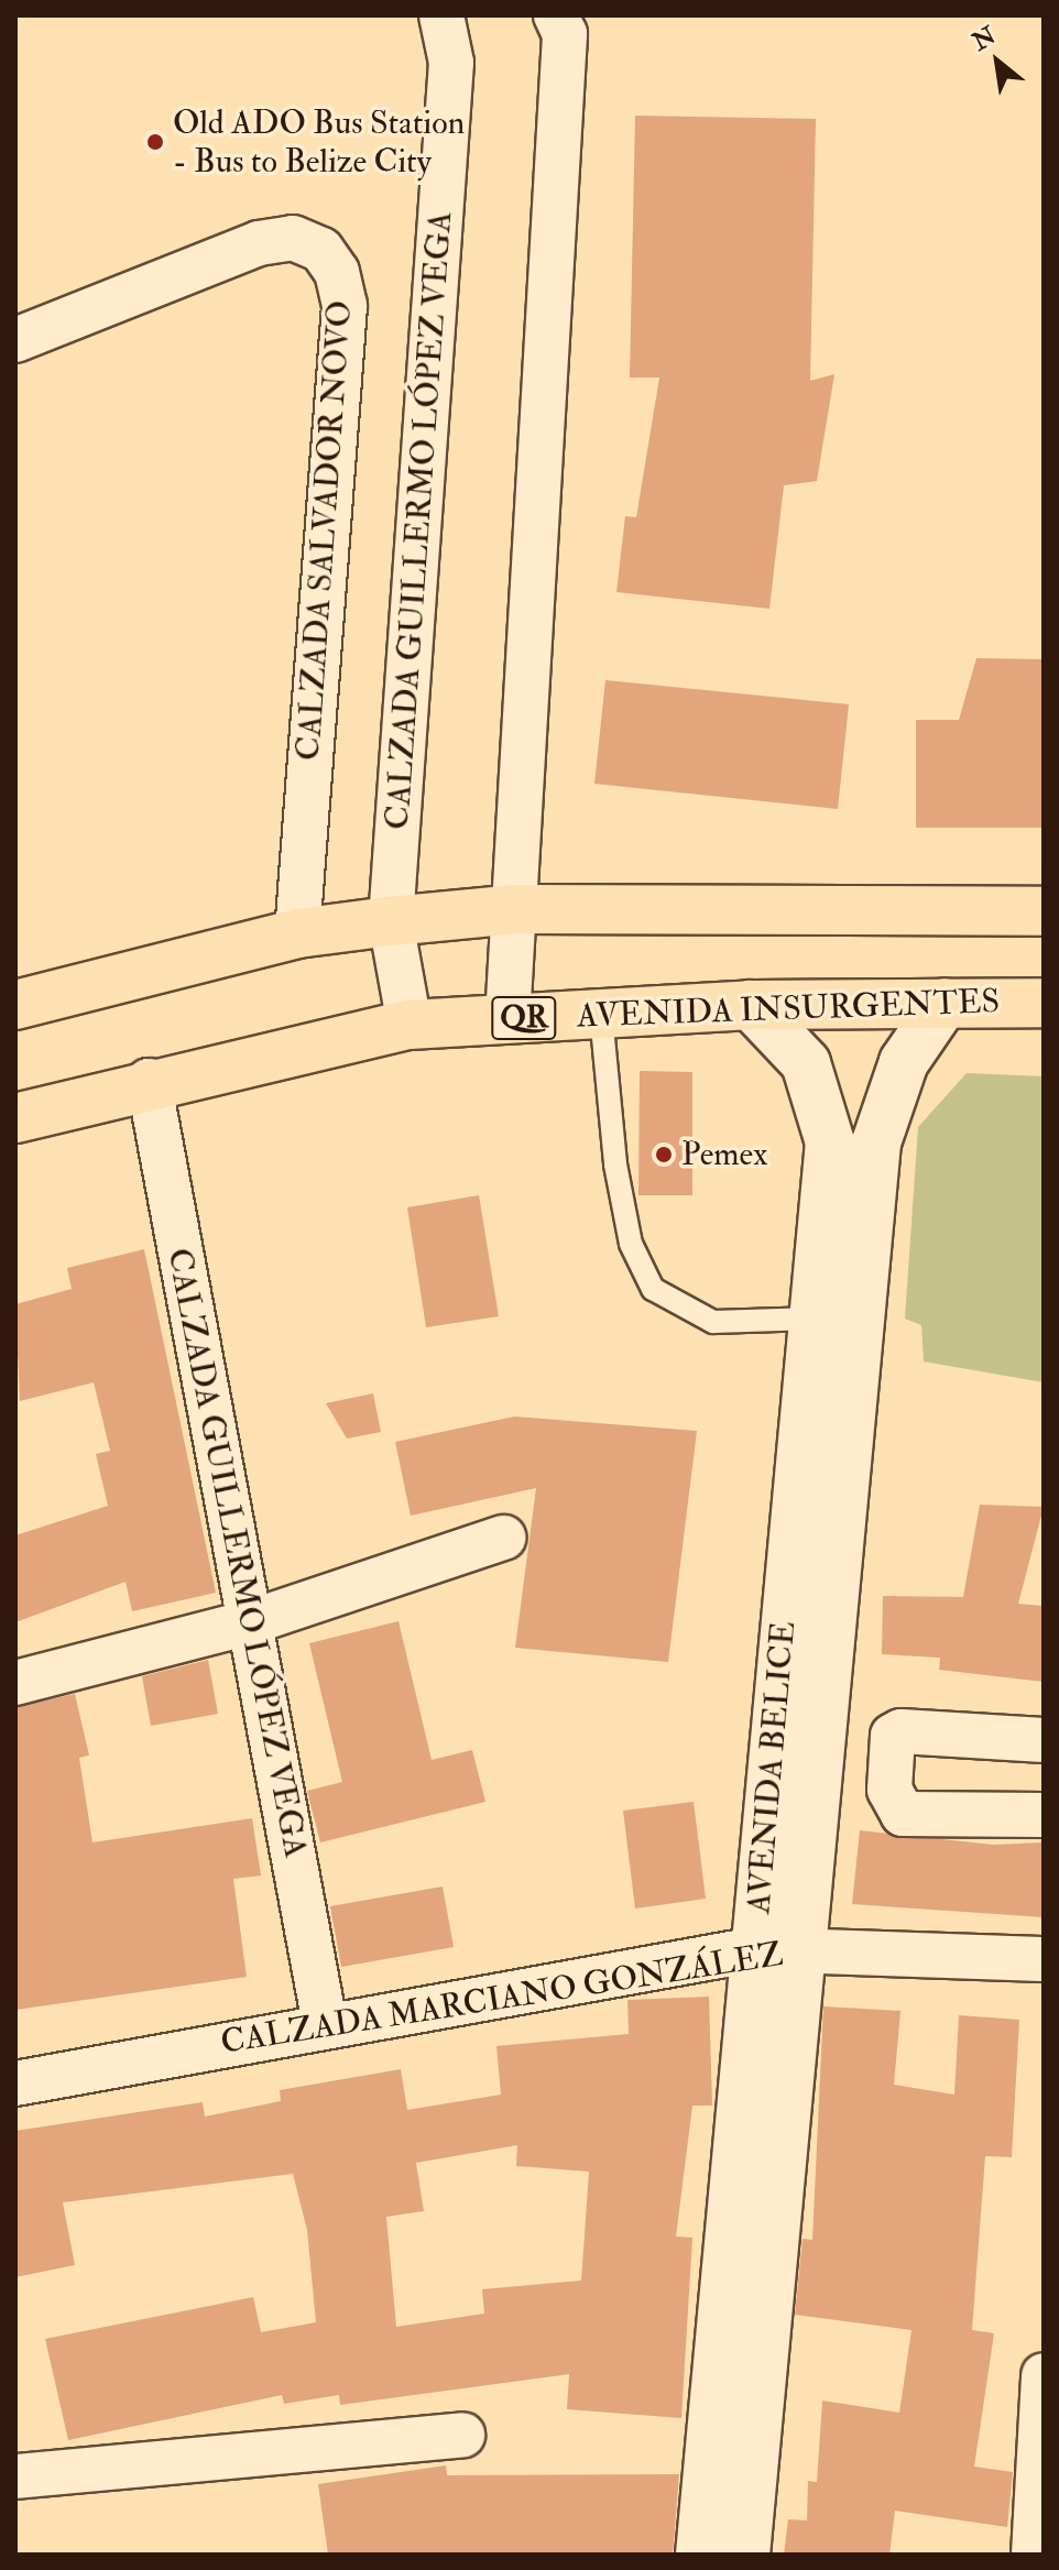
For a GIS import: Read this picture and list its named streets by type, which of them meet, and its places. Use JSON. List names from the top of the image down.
{
  "streets": {
    "main road": ["AVENIDA INSURGENTES", "QR", "AVENIDA BELICE"],
    "street": ["CALZADA GUILLERMO LÓPEZ VEGA", "CALZADA SALVADOR NOVO", "CALZADA MARCIANO GONZÁLEZ"]
  },
  "crossings": [
    ["CALZADA GUILLERMO LÓPEZ VEGA", "AVENIDA INSURGENTES"],
    ["CALZADA GUILLERMO LÓPEZ VEGA", "CALZADA MARCIANO GONZÁLEZ"],
    ["AVENIDA INSURGENTES", "AVENIDA BELICE"],
    ["AVENIDA BELICE", "CALZADA MARCIANO GONZÁLEZ"]
  ],
  "places": ["Old ADO Bus Station - Bus to Belize City", "Pemex"],
  "north": "top left"
}
